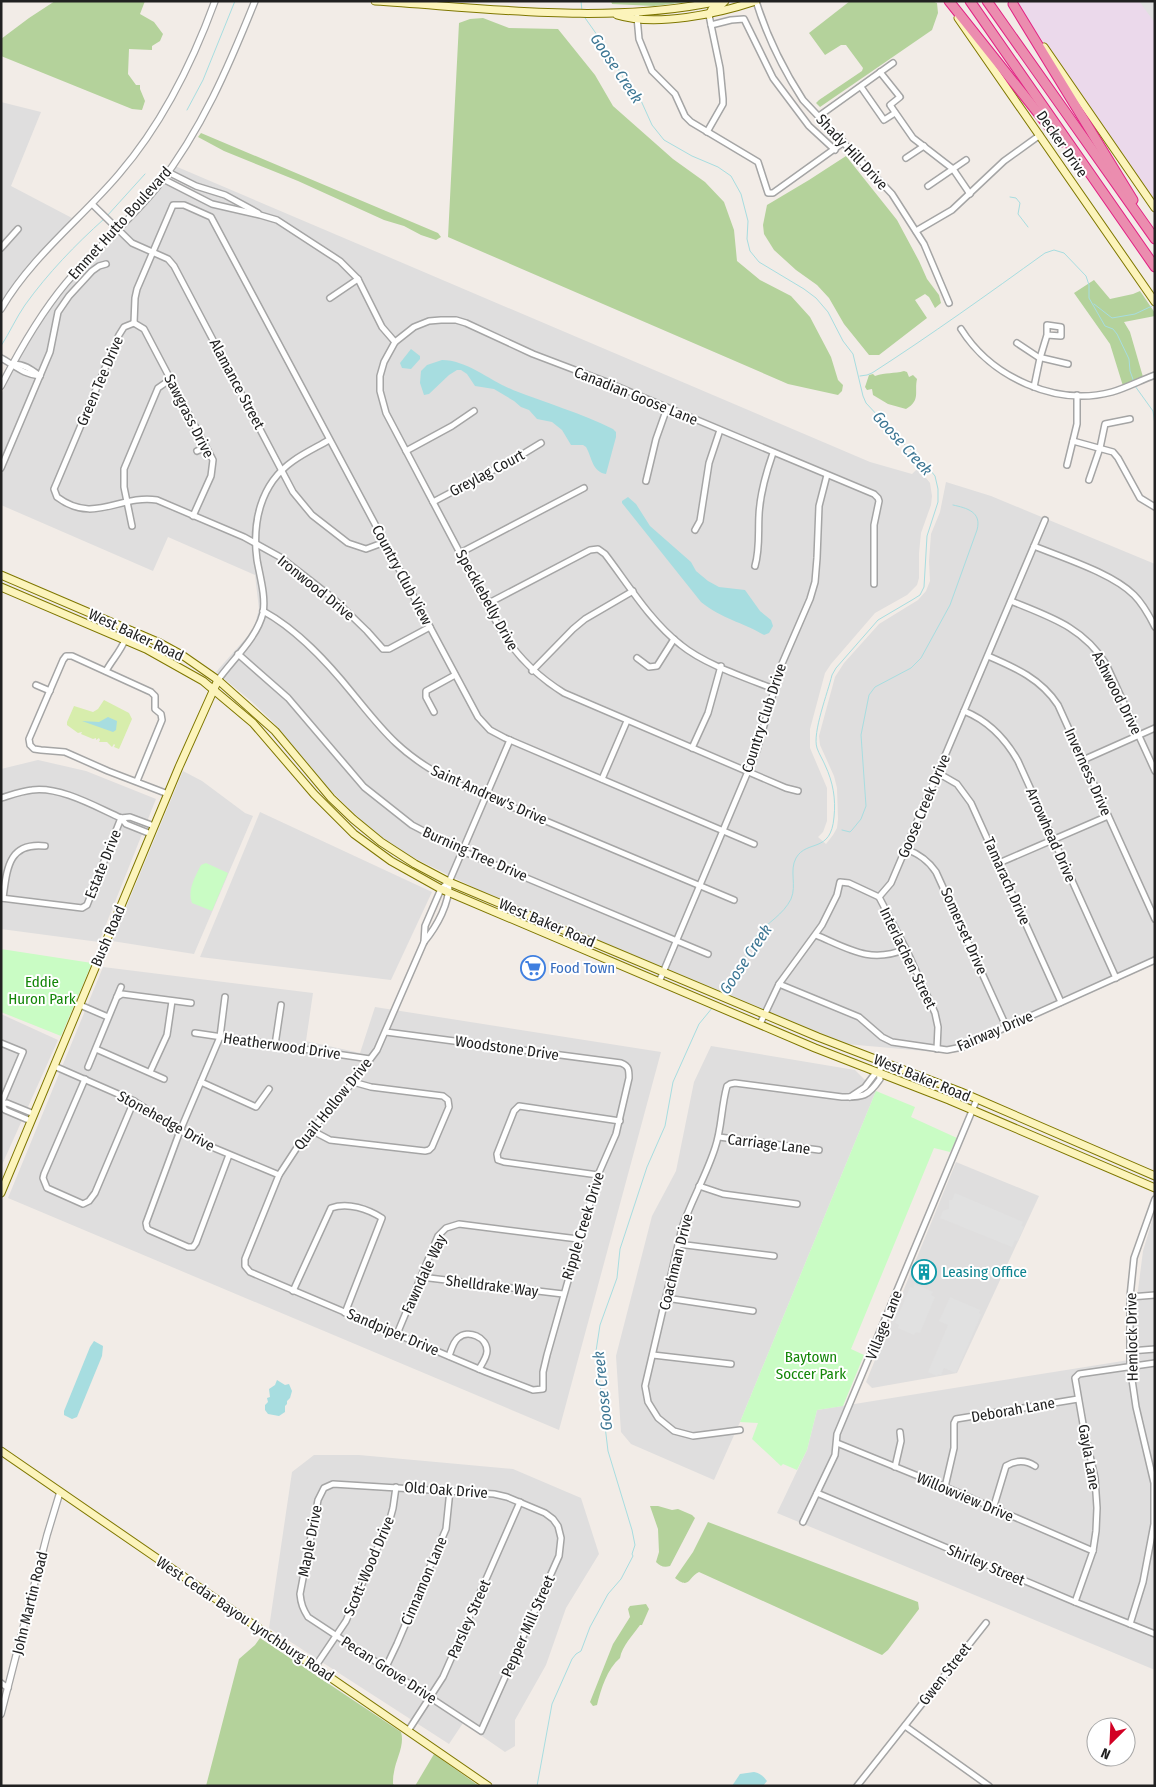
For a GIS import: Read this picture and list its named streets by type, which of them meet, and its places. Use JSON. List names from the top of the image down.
{
  "streets": {
    "highway": ["Decker Drive"],
    "main road": ["West Baker Road", "Bush Road", "West Cedar Bayou Lynchburg Road"],
    "street": [
      "Shady Hill Drive",
      "Emmet Hutto Boulevard",
      "Green Tee Drive",
      "Alamance Street",
      "Canadian Goose Lane",
      "Sawgrass Drive",
      "Greylag Court",
      "Country Club View",
      "Ironwood Drive",
      "Specklebelly Drive",
      "Ashwood Drive",
      "Country Club Drive",
      "Inverness Drive",
      "Saint Andrew's Drive",
      "Goose Creek Drive",
      "Arrowhead Drive",
      "Burning Tree Drive",
      "Estate Drive",
      "Tamarach Drive",
      "Somerset Drive",
      "Interlachen Street",
      "Fairway Drive",
      "Heatherwood Drive",
      "Woodstone Drive",
      "Quail Hollow Drive",
      "Stonehedge Drive",
      "Carriage Lane",
      "Ripple Creek Drive",
      "Coachman Drive",
      "Fawndale Way",
      "Shelldrake Way",
      "Village Lane",
      "Sandpiper Drive",
      "Hemlock Drive",
      "Deborah Lane",
      "Gayla Lane",
      "Old Oak Drive",
      "Willowview Drive",
      "Maple Drive",
      "Shirley Street",
      "Scott-Wood Drive",
      "Cinnamon Lane",
      "John Martin Road",
      "Parsley Street",
      "Pepper Mill Street",
      "Pecan Grove Drive",
      "Gwen Street"
    ]
  },
  "crossings": [
    ["Emmet Hutto Boulevard", "Alamance Street"],
    ["Green Tee Drive", "Alamance Street"],
    ["Green Tee Drive", "Sawgrass Drive"],
    ["Green Tee Drive", "Country Club View"],
    ["Green Tee Drive", "Ironwood Drive"],
    ["Alamance Street", "Country Club View"],
    ["Canadian Goose Lane", "Specklebelly Drive"],
    ["Canadian Goose Lane", "Country Club Drive"],
    ["Sawgrass Drive", "Ironwood Drive"],
    ["Greylag Court", "Specklebelly Drive"],
    ["Country Club View", "Ironwood Drive"],
    ["Country Club View", "Country Club Drive"],
    ["Specklebelly Drive", "Country Club Drive"],
    ["West Baker Road", "Country Club Drive"],
    ["West Baker Road", "Bush Road"],
    ["West Baker Road", "Quail Hollow Drive"],
    ["West Baker Road", "Coachman Drive"],
    ["West Baker Road", "Village Lane"],
    ["Ashwood Drive", "Goose Creek Drive"],
    ["Country Club Drive", "Saint Andrew's Drive"],
    ["Country Club Drive", "Burning Tree Drive"],
    ["Inverness Drive", "Goose Creek Drive"],
    ["Goose Creek Drive", "Arrowhead Drive"],
    ["Goose Creek Drive", "Tamarach Drive"],
    ["Goose Creek Drive", "Somerset Drive"],
    ["Goose Creek Drive", "Interlachen Street"],
    ["Arrowhead Drive", "Fairway Drive"],
    ["Tamarach Drive", "Fairway Drive"],
    ["Somerset Drive", "Fairway Drive"],
    ["Bush Road", "Stonehedge Drive"],
    ["Interlachen Street", "Fairway Drive"],
    ["Heatherwood Drive", "Quail Hollow Drive"],
    ["Woodstone Drive", "Quail Hollow Drive"],
    ["Woodstone Drive", "Ripple Creek Drive"],
    ["Quail Hollow Drive", "Stonehedge Drive"],
    ["Quail Hollow Drive", "Sandpiper Drive"],
    ["Carriage Lane", "Coachman Drive"],
    ["Ripple Creek Drive", "Fawndale Way"],
    ["Ripple Creek Drive", "Shelldrake Way"],
    ["Ripple Creek Drive", "Sandpiper Drive"],
    ["Fawndale Way", "Shelldrake Way"],
    ["Fawndale Way", "Sandpiper Drive"],
    ["Village Lane", "Willowview Drive"],
    ["Village Lane", "Shirley Street"],
    ["Hemlock Drive", "Gayla Lane"],
    ["Hemlock Drive", "Shirley Street"],
    ["Deborah Lane", "Gayla Lane"],
    ["Deborah Lane", "Willowview Drive"],
    ["Gayla Lane", "Willowview Drive"],
    ["Gayla Lane", "Shirley Street"],
    ["Old Oak Drive", "Maple Drive"],
    ["Old Oak Drive", "Scott-Wood Drive"],
    ["Old Oak Drive", "Cinnamon Lane"],
    ["Old Oak Drive", "Parsley Street"],
    ["Old Oak Drive", "Pepper Mill Street"],
    ["Maple Drive", "Pecan Grove Drive"],
    ["Scott-Wood Drive", "West Cedar Bayou Lynchburg Road"],
    ["Scott-Wood Drive", "Pecan Grove Drive"],
    ["Cinnamon Lane", "Pecan Grove Drive"],
    ["John Martin Road", "West Cedar Bayou Lynchburg Road"],
    ["West Cedar Bayou Lynchburg Road", "Parsley Street"],
    ["Parsley Street", "Pecan Grove Drive"],
    ["Pepper Mill Street", "Pecan Grove Drive"]
  ],
  "water": ["Goose Creek"],
  "parks": ["Eddie Huron Park", "Baytown Soccer Park"],
  "places": {
    "supermarket": ["Food Town"],
    "building": ["Leasing Office"]
  },
  "north": "bottom left"
}
